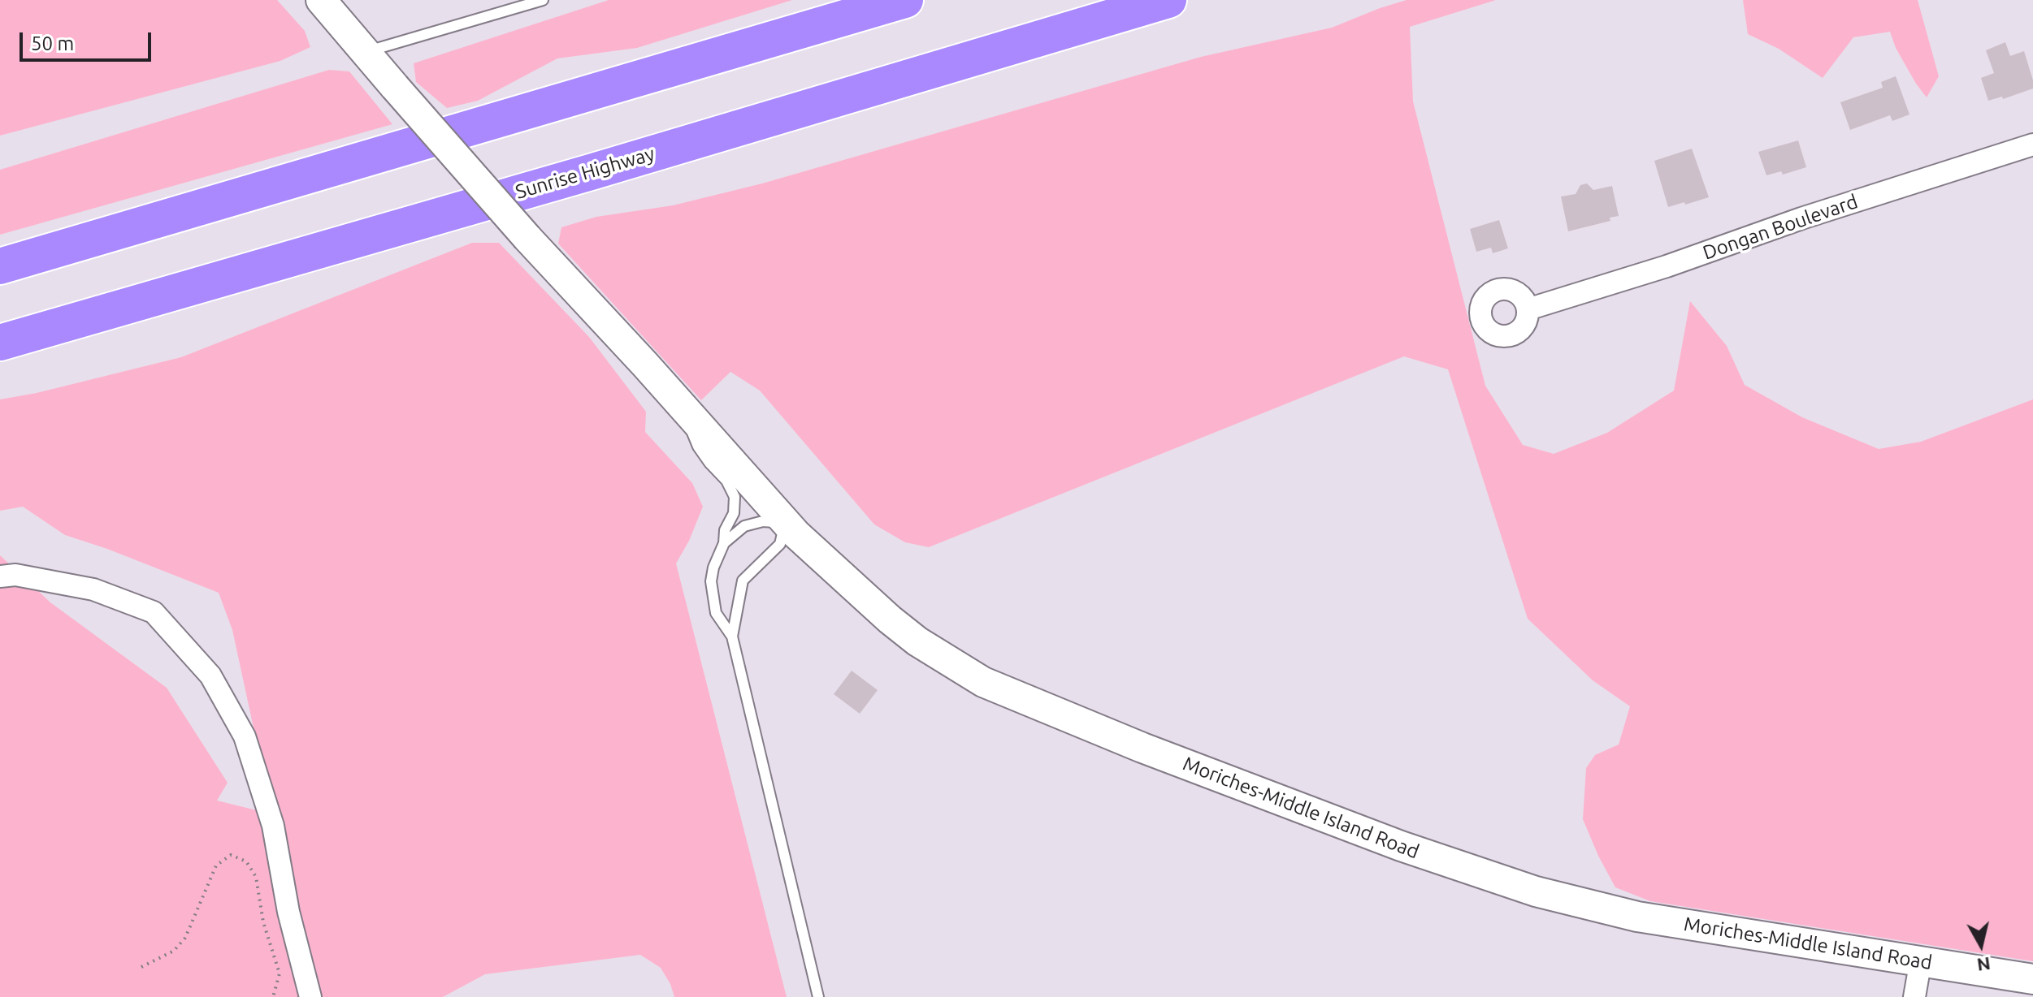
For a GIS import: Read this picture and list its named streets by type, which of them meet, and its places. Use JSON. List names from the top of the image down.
{
  "streets": {
    "highway": ["Sunrise Highway"],
    "main road": ["Moriches-Middle Island Road"],
    "street": ["Dongan Boulevard"]
  },
  "scale_bar": "50 m",
  "north": "bottom"
}
